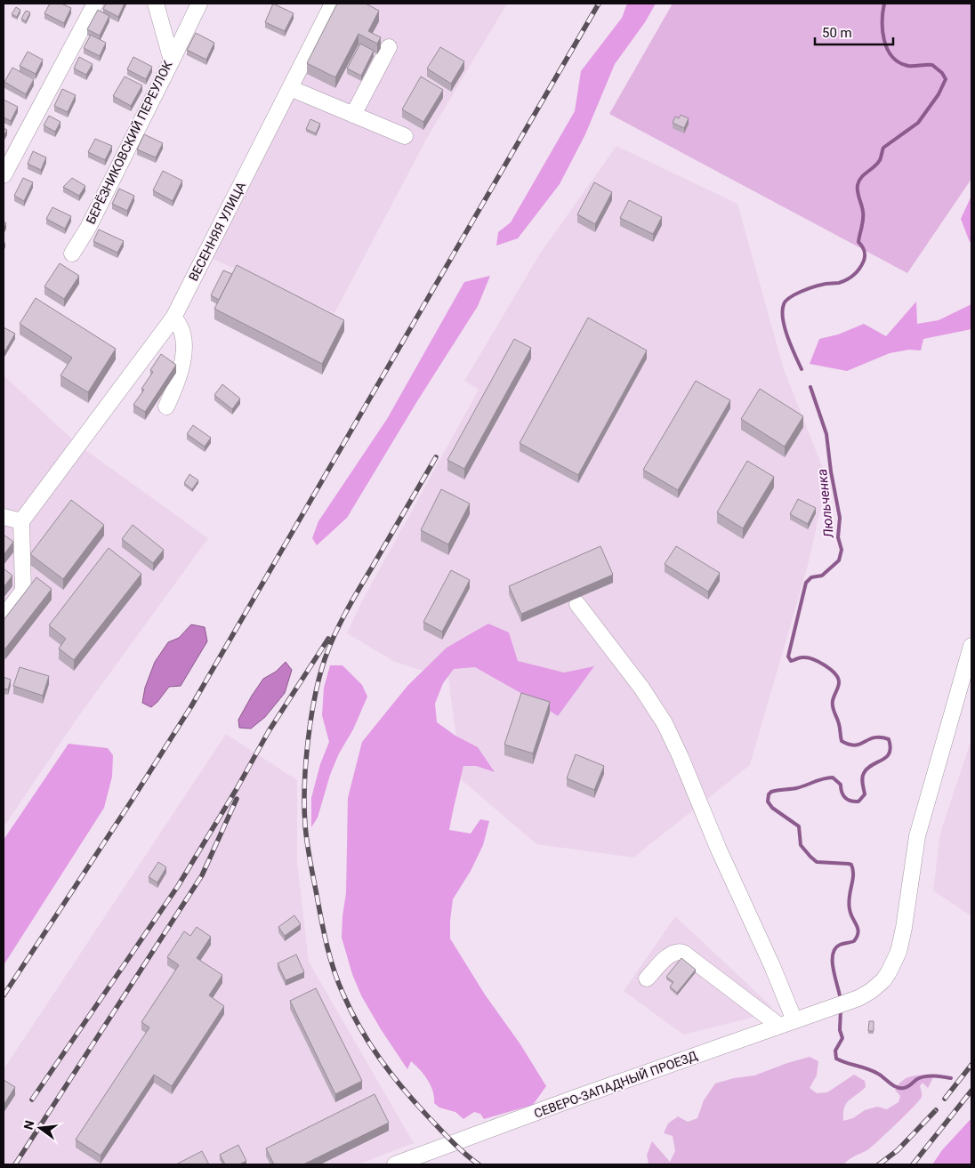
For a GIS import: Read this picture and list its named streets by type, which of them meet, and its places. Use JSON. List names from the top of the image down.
{
  "streets": {
    "street": ["БЕРЁЗНИКОВСКИЙ ПЕРЕУЛОК", "ВЕСЕННЯЯ УЛИЦА", "СЕВЕРО-ЗАПАДНЫЙ ПРОЕЗД"]
  },
  "water": ["Люльченка"],
  "scale_bar": "50 m",
  "north": "left"
}
